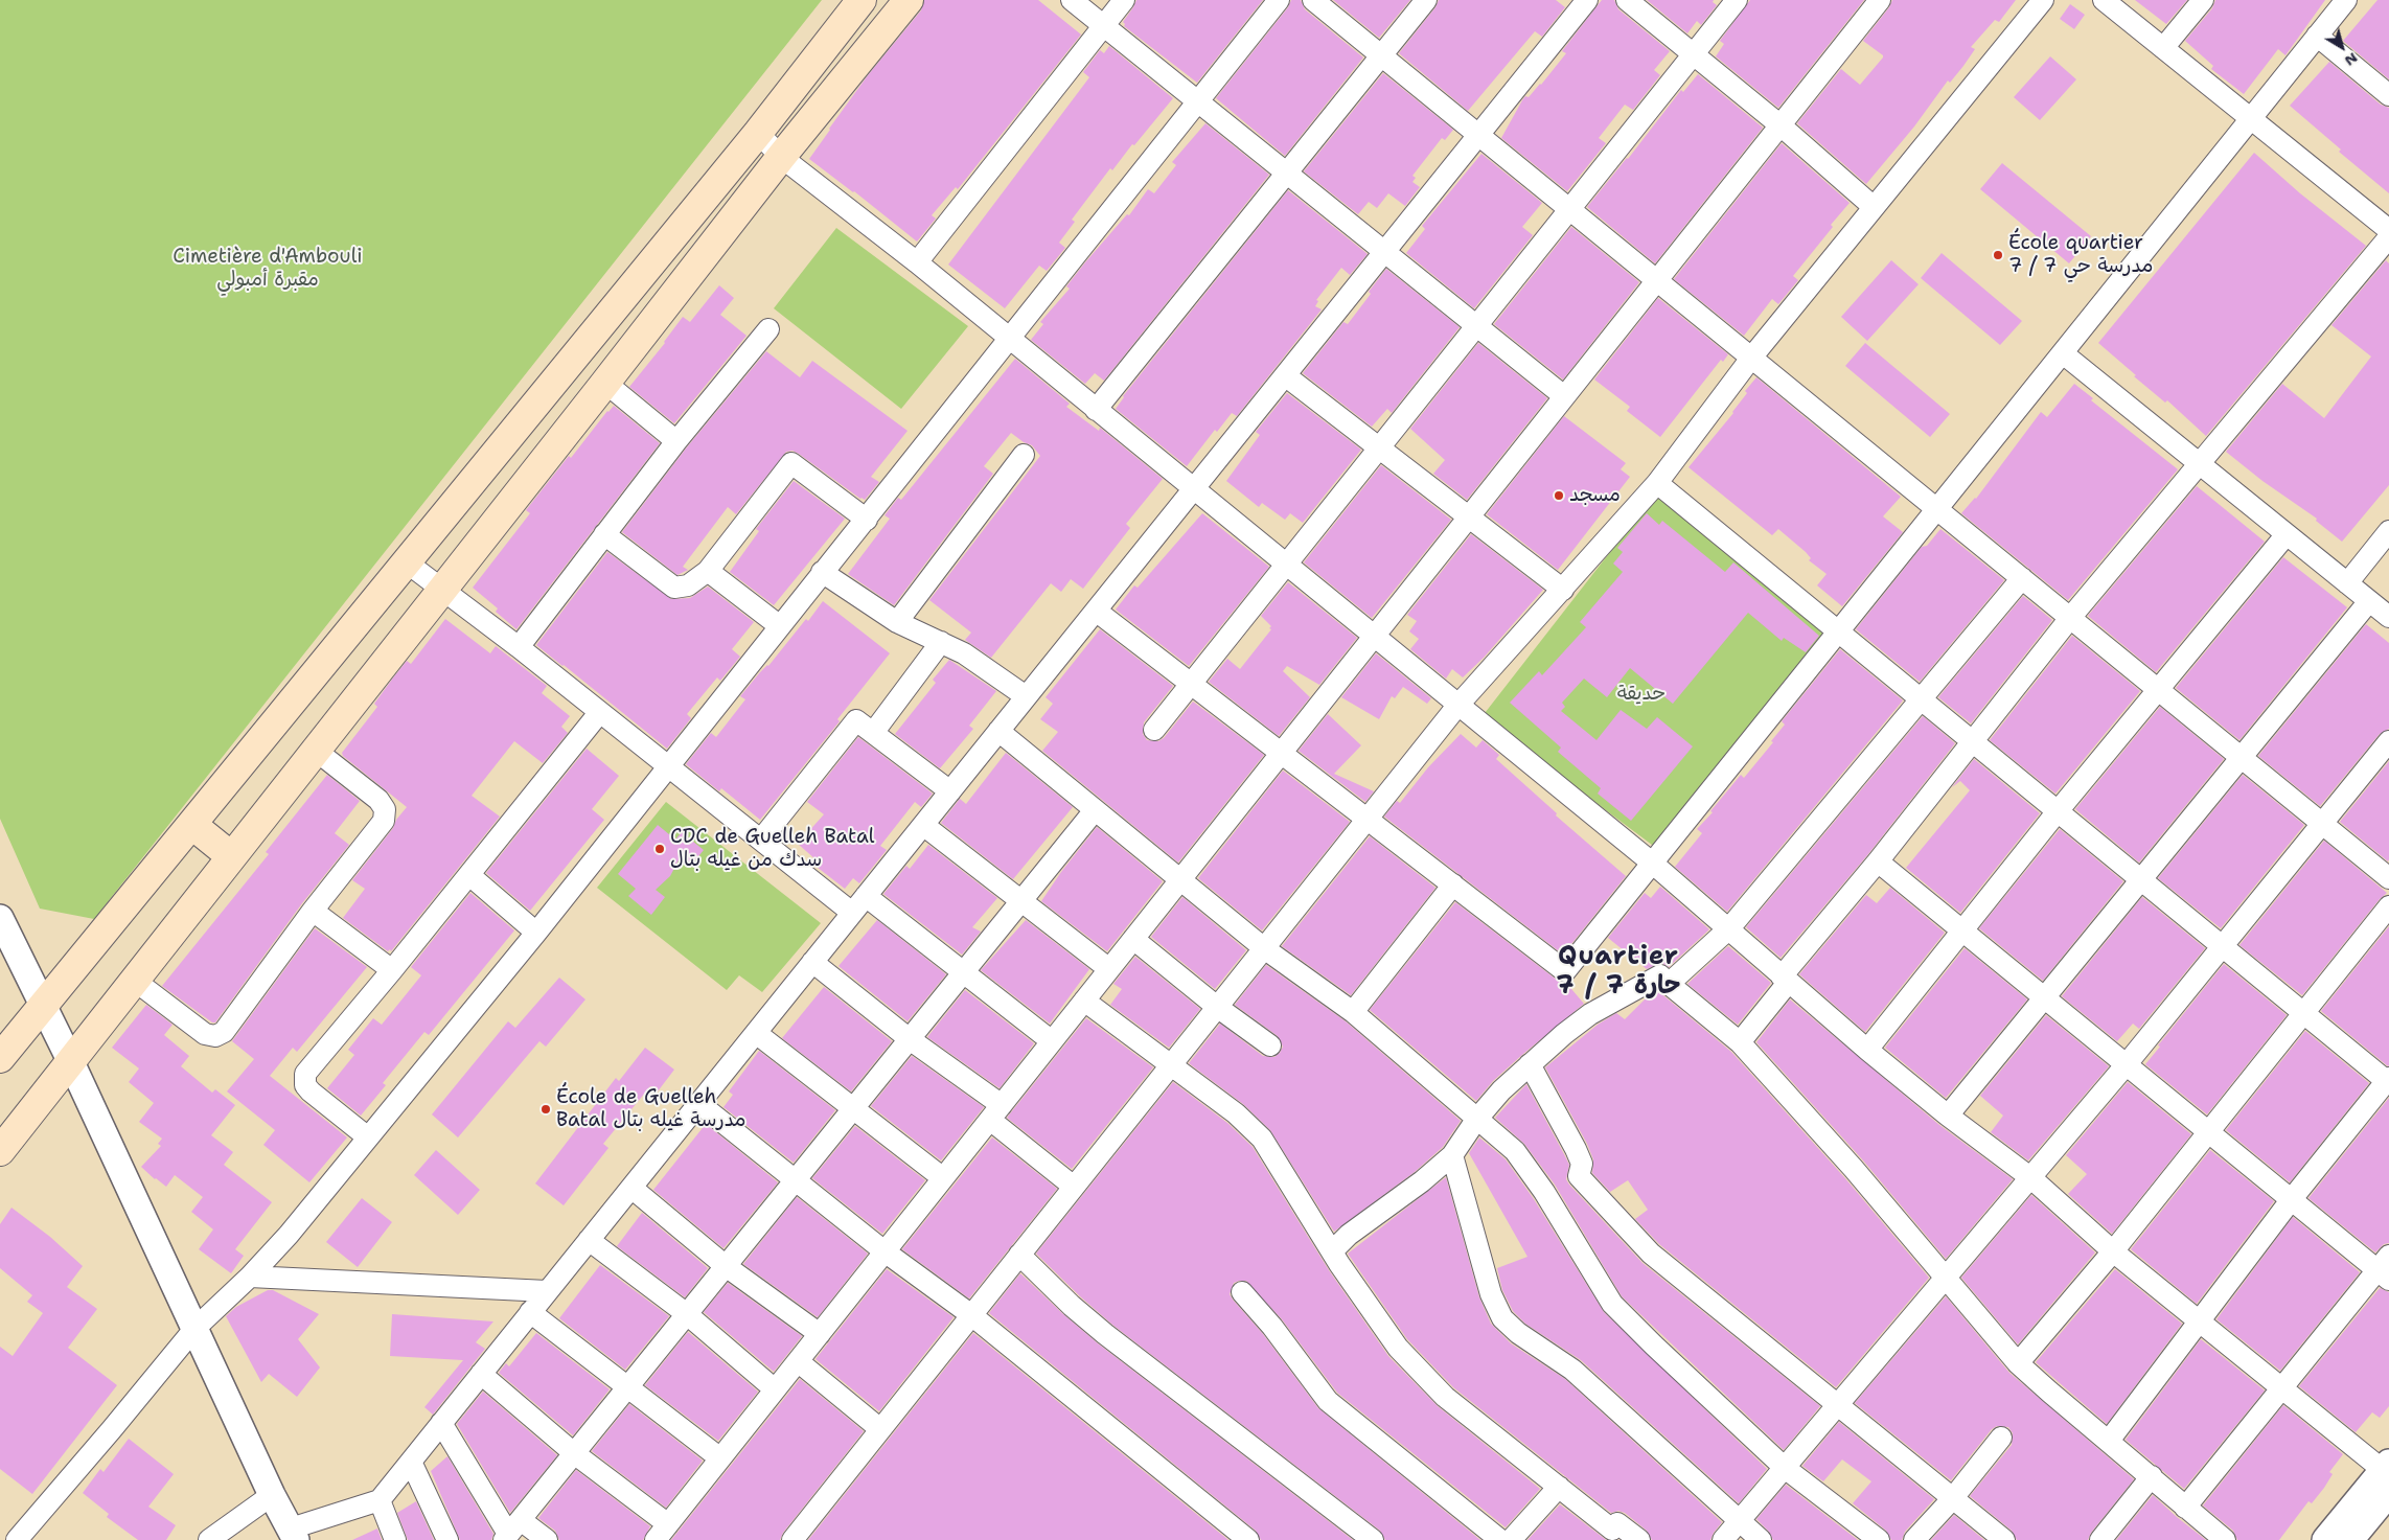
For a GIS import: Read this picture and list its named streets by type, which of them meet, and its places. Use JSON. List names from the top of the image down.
{
  "districts": ["Quartier 7 / حارة 7"],
  "parks": ["Cimetière d'Ambouli مقبرة أمبولي", "حديقة"],
  "places": [
    "École quartier 7 / مدرسة حي 7",
    "مسجد",
    "CDC de Guelleh Batal سدك من غيله بتال",
    "École de Guelleh Batal مدرسة غيله بتال"
  ],
  "north": "bottom right"
}
